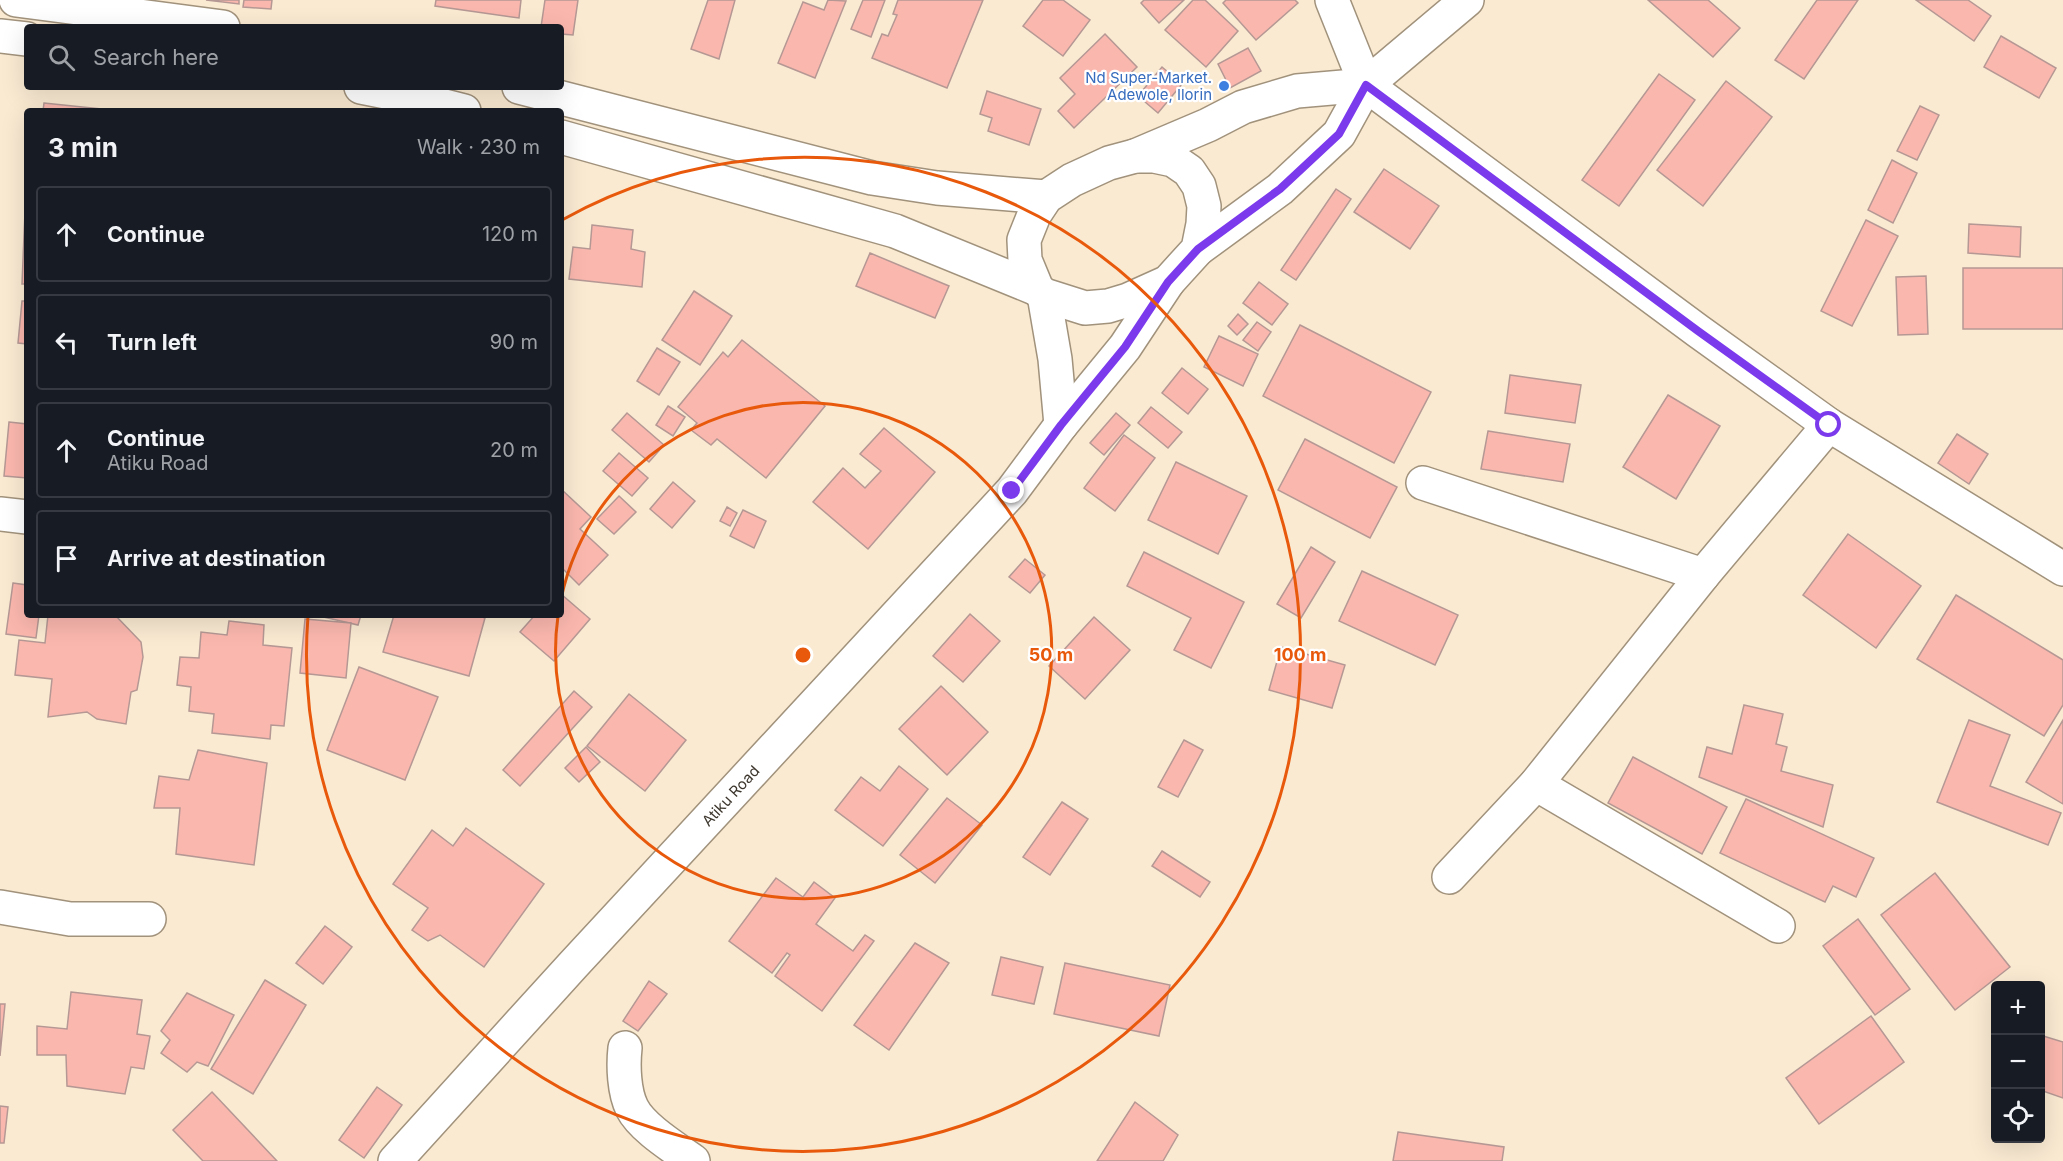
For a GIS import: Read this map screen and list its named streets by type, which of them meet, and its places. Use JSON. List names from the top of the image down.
{
  "streets": {
    "street": ["Atiku Road"]
  },
  "places": ["Nd Super-Market. Adewole, Ilorin"],
  "page": {
    "search": "Search here",
    "heading": ["3 min", "Walk · 230 m"],
    "list": [
      ["Continue", "120 m"],
      ["Turn left", "90 m"],
      ["Continue", "Atiku Road", "20 m"],
      "Arrive at destination"
    ],
    "map_buttons": ["+", "−"]
  },
  "rings": ["50 m", "100 m"]
}
